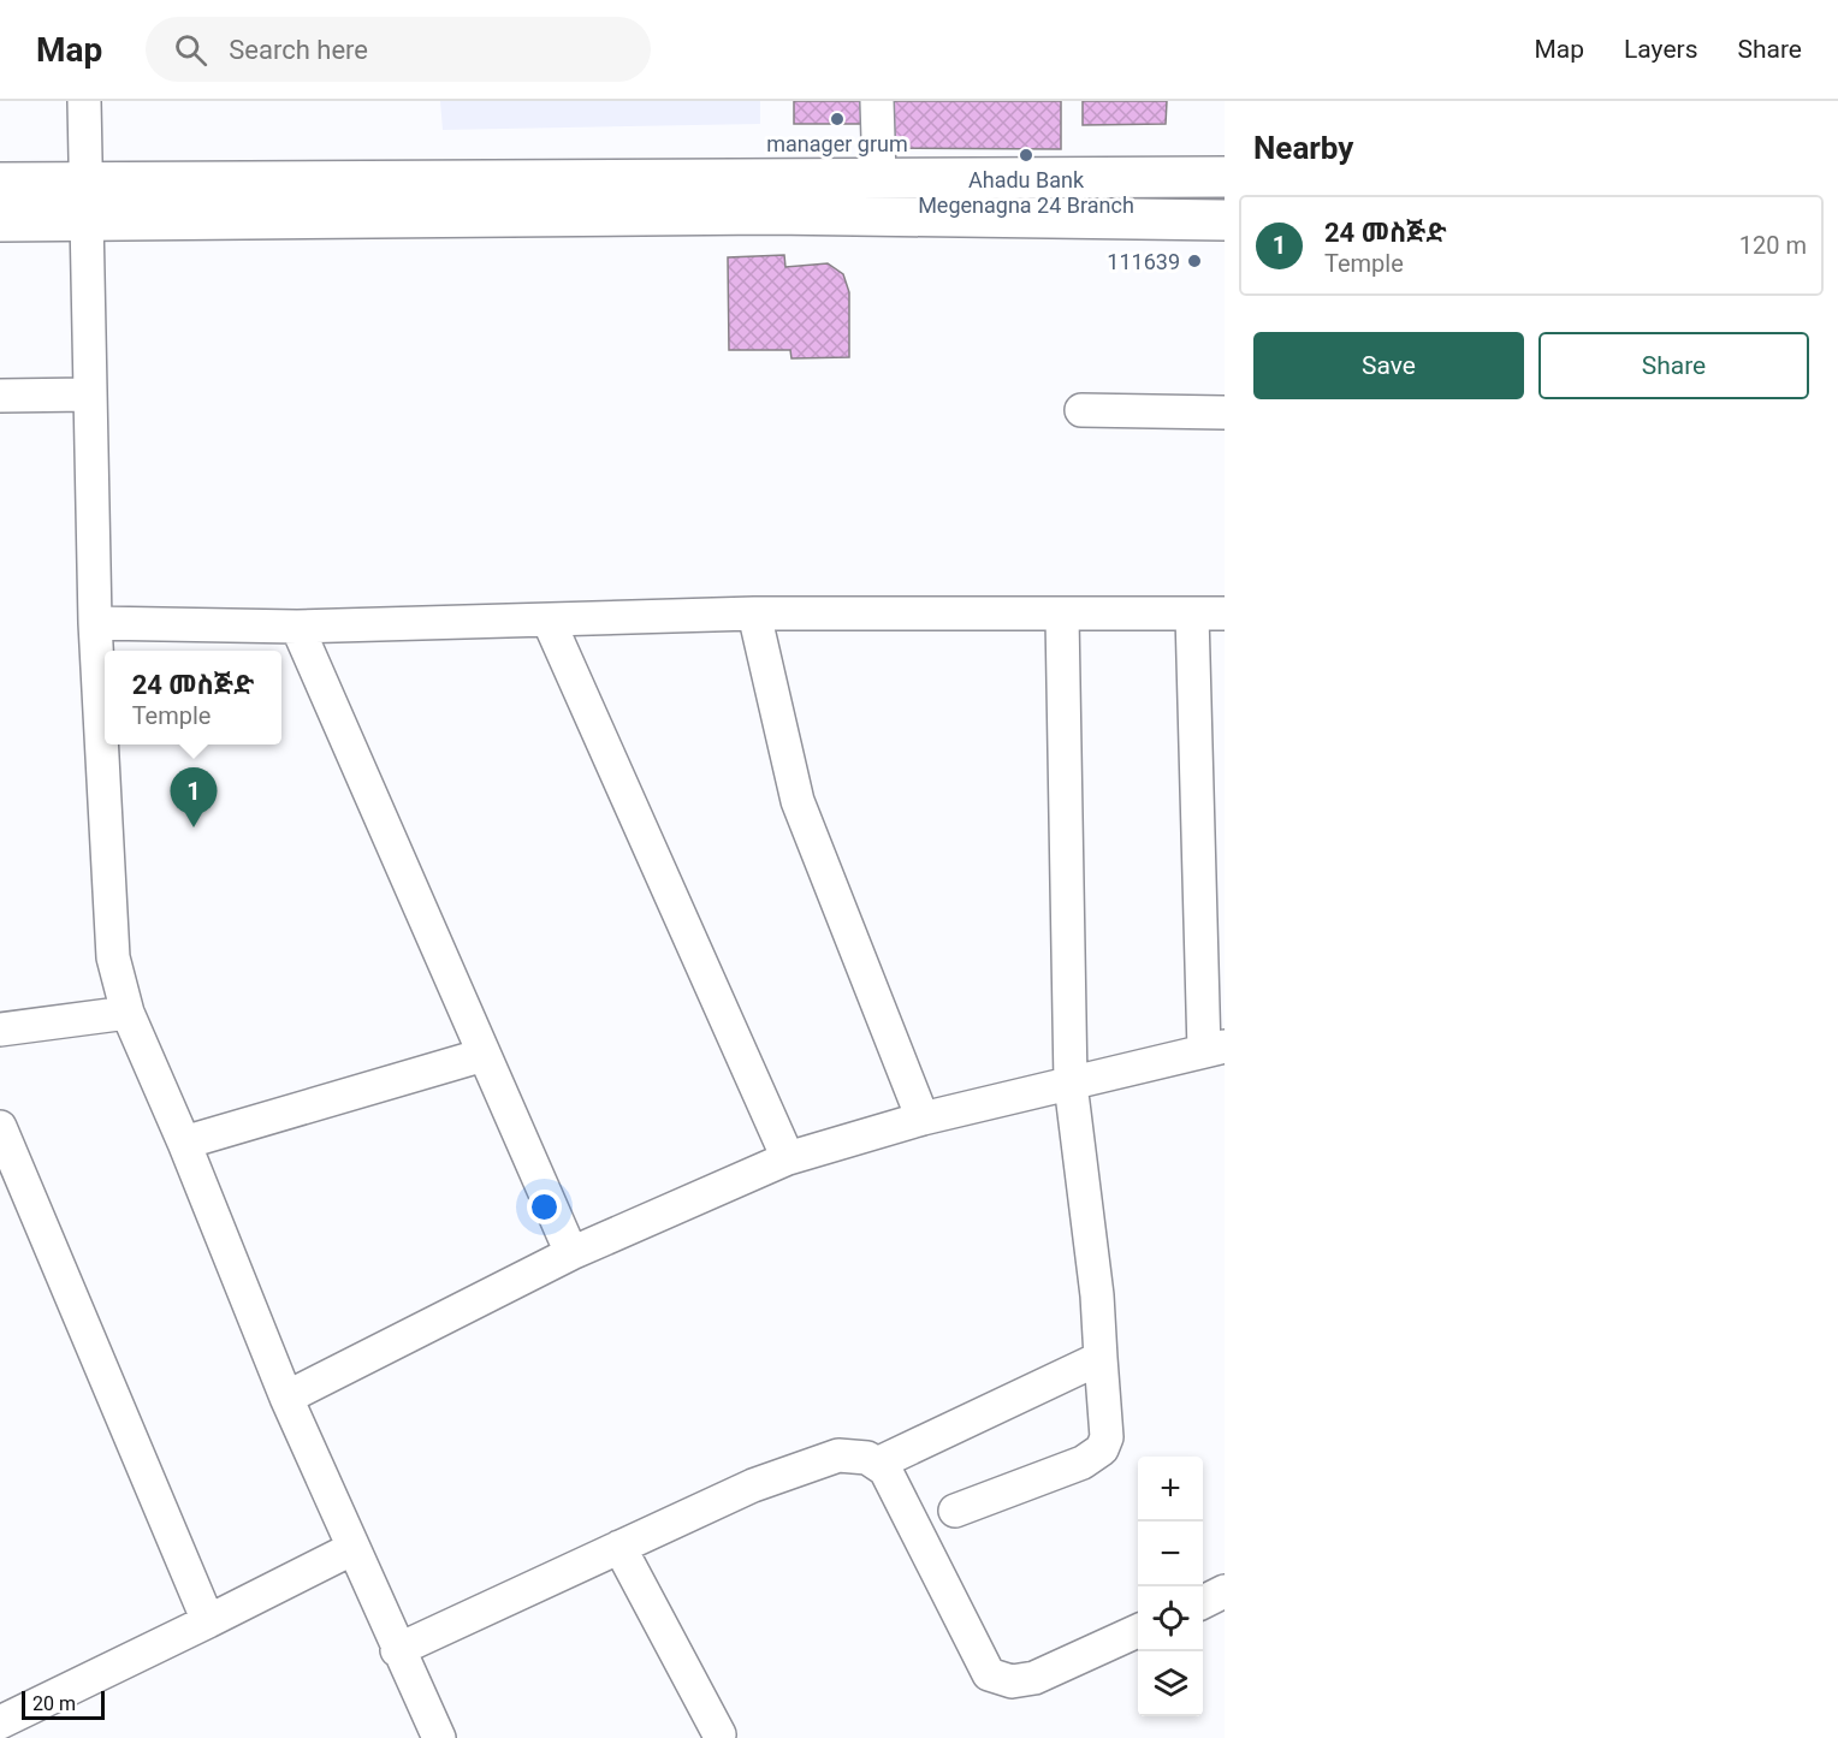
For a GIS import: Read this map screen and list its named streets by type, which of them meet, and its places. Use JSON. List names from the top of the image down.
{
  "places": ["manager grum", "Ahadu Bank Megenagna 24 Branch", "111639"],
  "scale_bar": "20 m",
  "page": {
    "header": "Map",
    "search": "Search here",
    "nav": ["Map", "Layers", "Share"],
    "heading": "Nearby",
    "list": [
      {
        "mark": "1",
        "name": "24 መስጅድ",
        "note": "Temple",
        "value": "120 m"
      }
    ],
    "buttons": ["Save", "Share"],
    "popup": ["24 መስጅድ", "Temple"],
    "pins": "1",
    "map_buttons": ["+", "−"],
    "scale": "20 m"
  }
}
